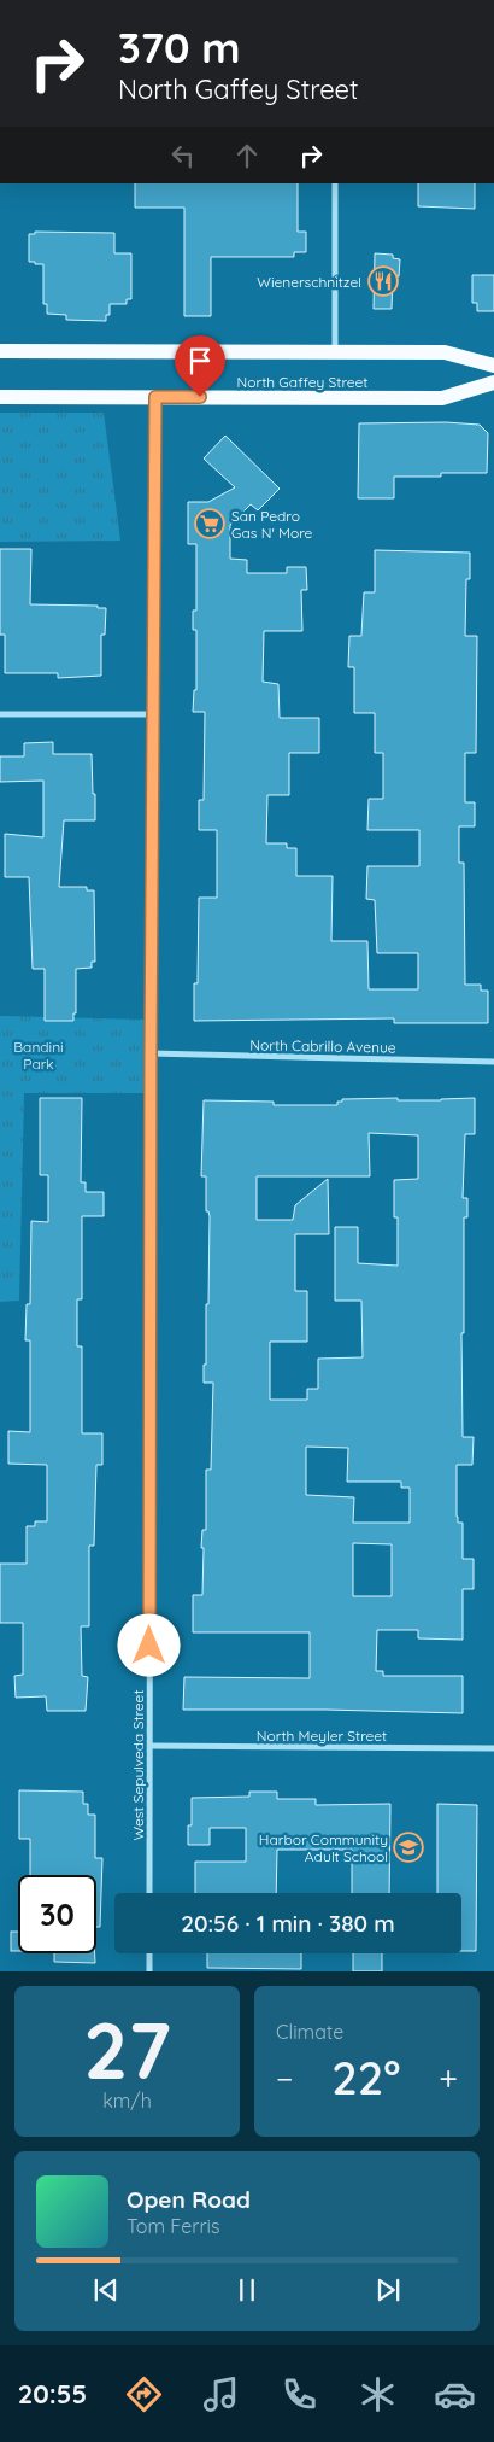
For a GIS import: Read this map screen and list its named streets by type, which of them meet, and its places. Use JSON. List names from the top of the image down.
{
  "streets": {
    "main road": ["North Gaffey Street"],
    "street": ["North Cabrillo Avenue", "North Meyler Street", "West Sepulveda Street"]
  },
  "crossings": [
    ["North Gaffey Street", "West Sepulveda Street"],
    ["North Cabrillo Avenue", "West Sepulveda Street"],
    ["North Meyler Street", "West Sepulveda Street"]
  ],
  "parks": ["Bandini Park"],
  "places": {
    "restaurant": ["Wienerschnitzel"],
    "supermarket": ["San Pedro Gas N' More"],
    "school or university": ["Harbor Community Adult School"]
  },
  "page": {
    "turn": ["370 m", "North Gaffey Street"],
    "limit": "30",
    "trip": "20:56 · 1 min · 380 m",
    "tile": [
      ["27", "km/h"],
      "Climate"
    ],
    "heat": ["−", "22°", "+"],
    "song": ["Open Road", "Tom Ferris"],
    "tabs": "20:55"
  }
}
